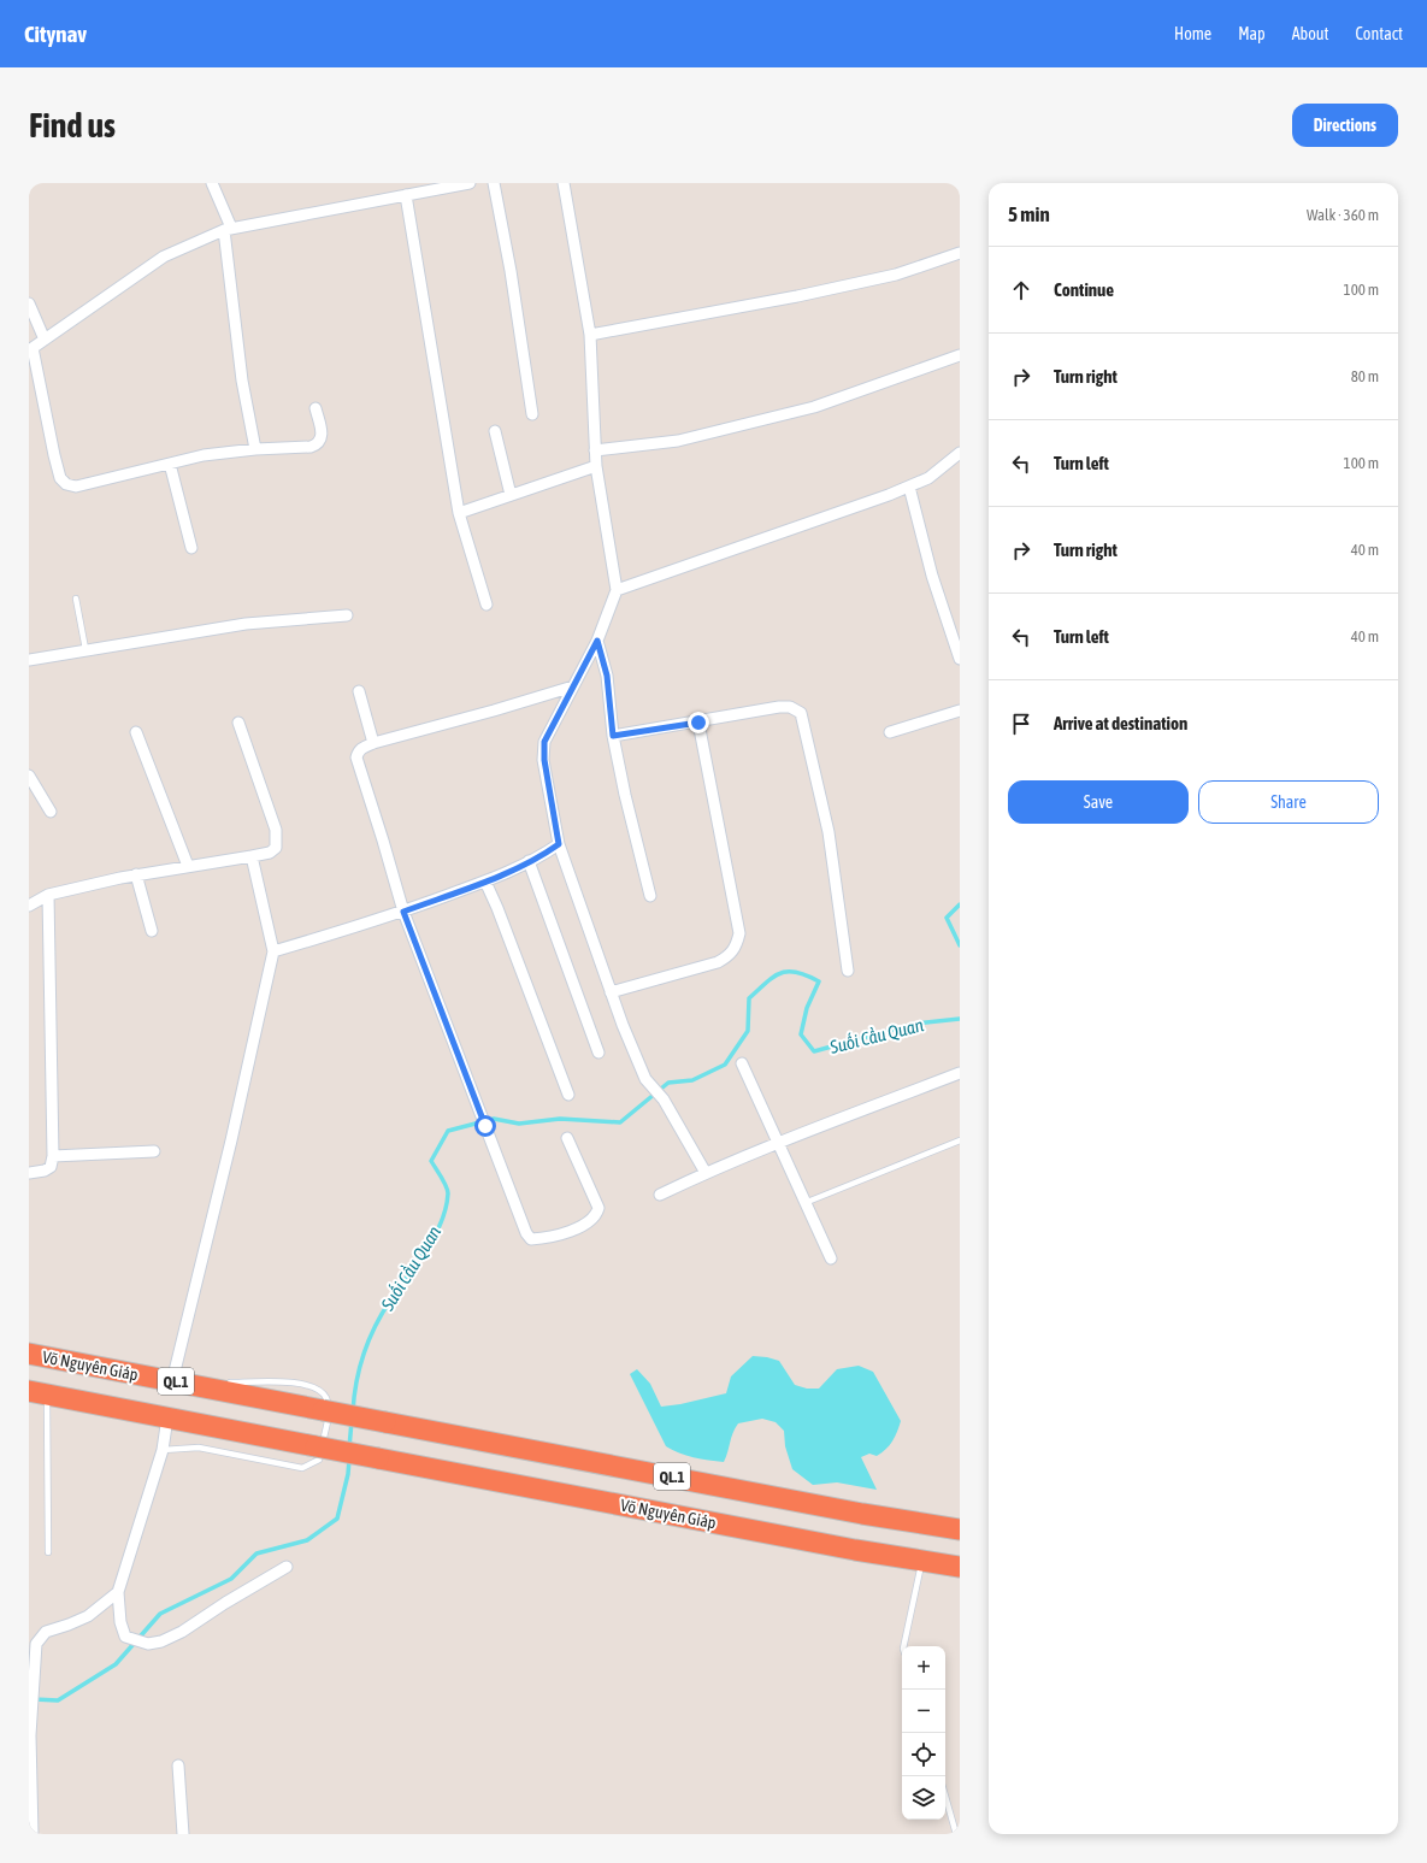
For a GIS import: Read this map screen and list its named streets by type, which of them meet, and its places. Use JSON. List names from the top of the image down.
{
  "streets": {
    "highway": ["Võ Nguyên Giáp", "QL.1"]
  },
  "crossings": [
    ["Võ Nguyên Giáp", "QL.1"]
  ],
  "water": ["Suối Cầu Quan"],
  "page": {
    "header": "Citynav",
    "nav": [
      "Home",
      "Map",
      "About",
      "Contact"
    ],
    "buttons": [
      "Directions",
      ["Save", "Share"]
    ],
    "title": "Find us",
    "heading": ["5 min", "Walk · 360 m"],
    "list": [
      ["Continue", "100 m"],
      ["Turn right", "80 m"],
      ["Turn left", "100 m"],
      ["Turn right", "40 m"],
      ["Turn left", "40 m"],
      "Arrive at destination"
    ],
    "map_buttons": ["+", "−"]
  }
}
